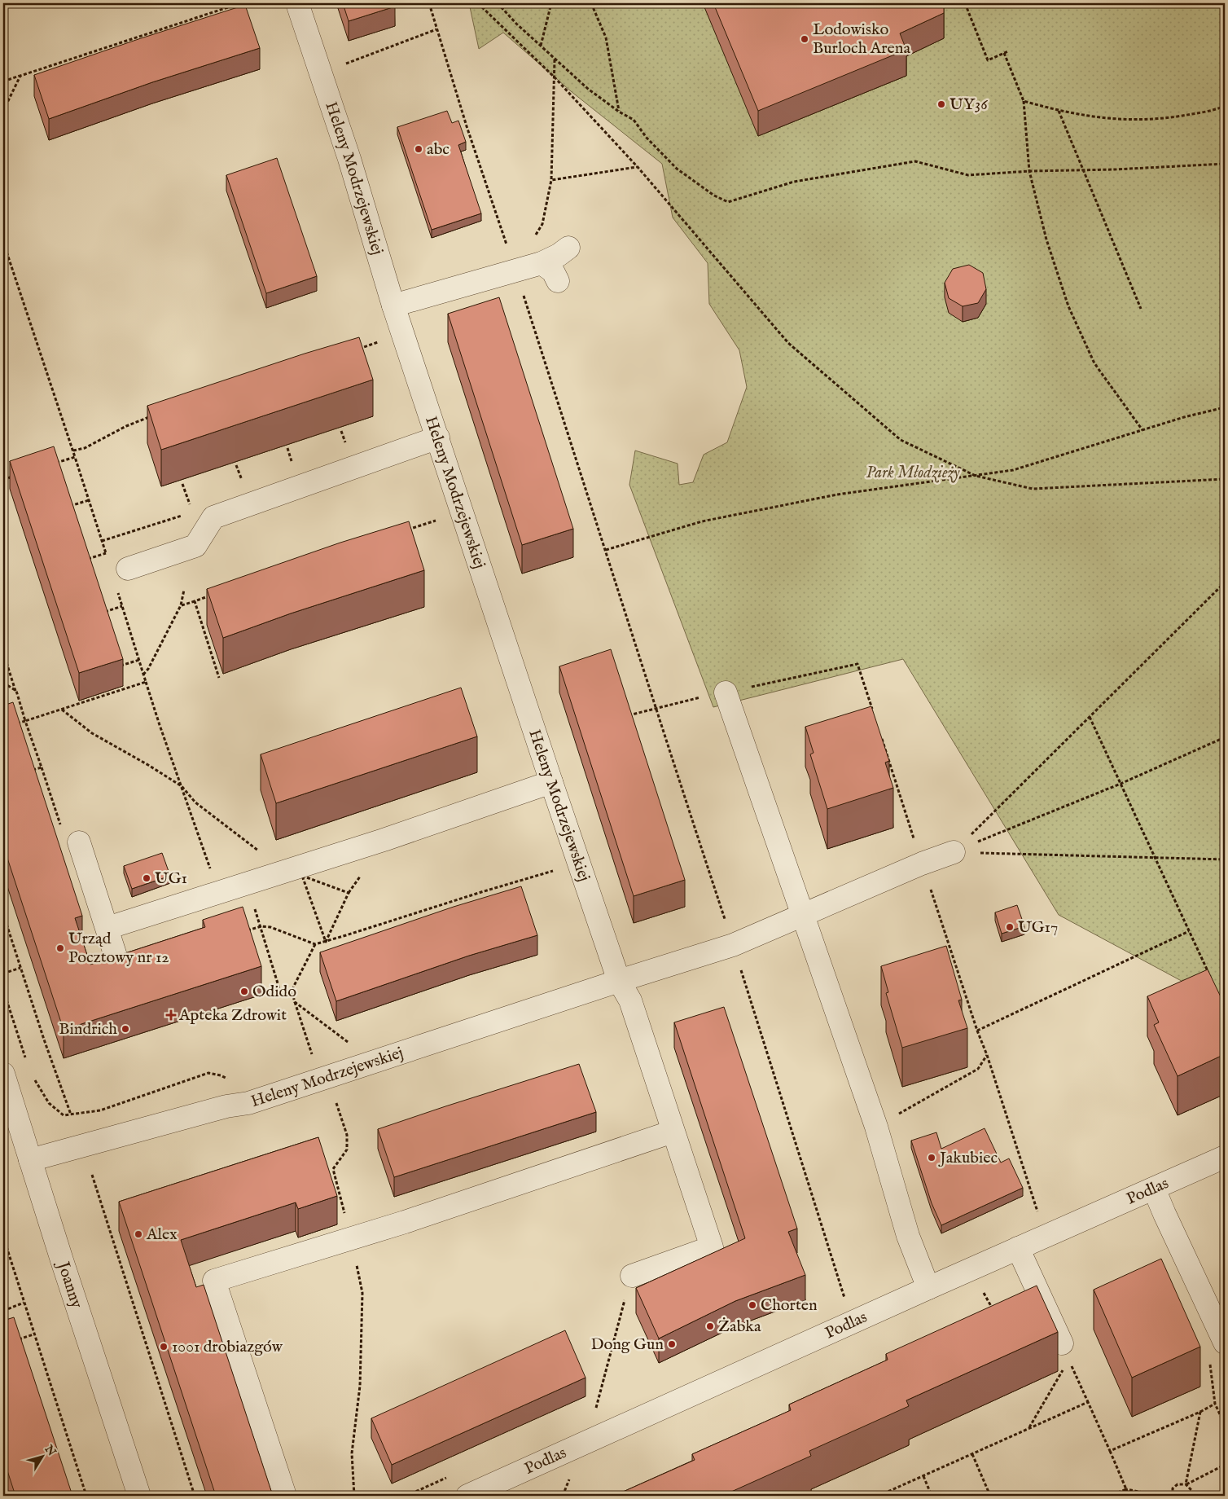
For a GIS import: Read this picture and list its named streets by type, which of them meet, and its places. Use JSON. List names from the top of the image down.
{
  "streets": {
    "street": ["Heleny Modrzejewskiej", "Podlas", "Joanny"]
  },
  "crossings": [
    ["Heleny Modrzejewskiej", "Joanny"]
  ],
  "parks": ["Park Młodzieży"],
  "places": {
    "other": [
      "Lodowisko Burloch Arena",
      "UY36",
      "abc",
      "UG1",
      "UG17",
      "Urząd Pocztowy nr 12",
      "Odido",
      "Bindrich",
      "Jakubiec",
      "Alex",
      "Chorten",
      "Żabka",
      "Dong Gun",
      "1001 drobiazgów"
    ],
    "health": ["Apteka Zdrowit"]
  },
  "north": "top right"
}
